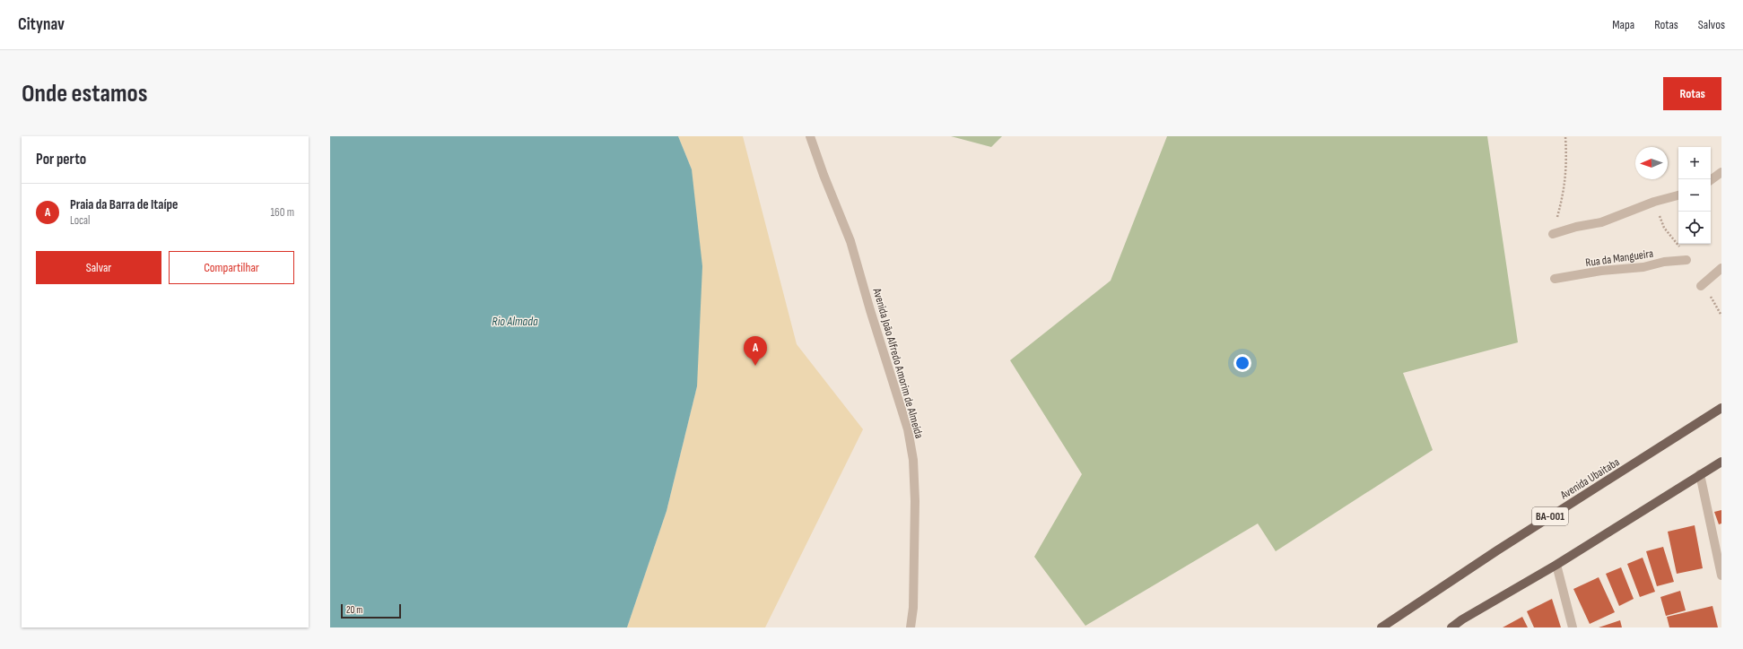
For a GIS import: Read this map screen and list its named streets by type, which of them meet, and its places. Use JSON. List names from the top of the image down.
{
  "streets": {
    "main road": ["Avenida Ubaitaba", "BA-001"],
    "street": ["Rua da Mangueira", "Avenida João Alfredo Amorim de Almeida"]
  },
  "water": ["Rio Almada"],
  "scale_bar": "20 m",
  "north": "left",
  "page": {
    "header": "Citynav",
    "nav": ["Mapa", "Rotas", "Salvos"],
    "buttons": [
      "Rotas",
      ["Salvar", "Compartilhar"]
    ],
    "title": "Onde estamos",
    "heading": "Por perto",
    "map_buttons": ["+", "−"],
    "list": [
      {
        "mark": "A",
        "name": "Praia da Barra de Itaípe",
        "note": "Local",
        "value": "160 m"
      }
    ],
    "pins": "A",
    "scale": "20 m"
  }
}
